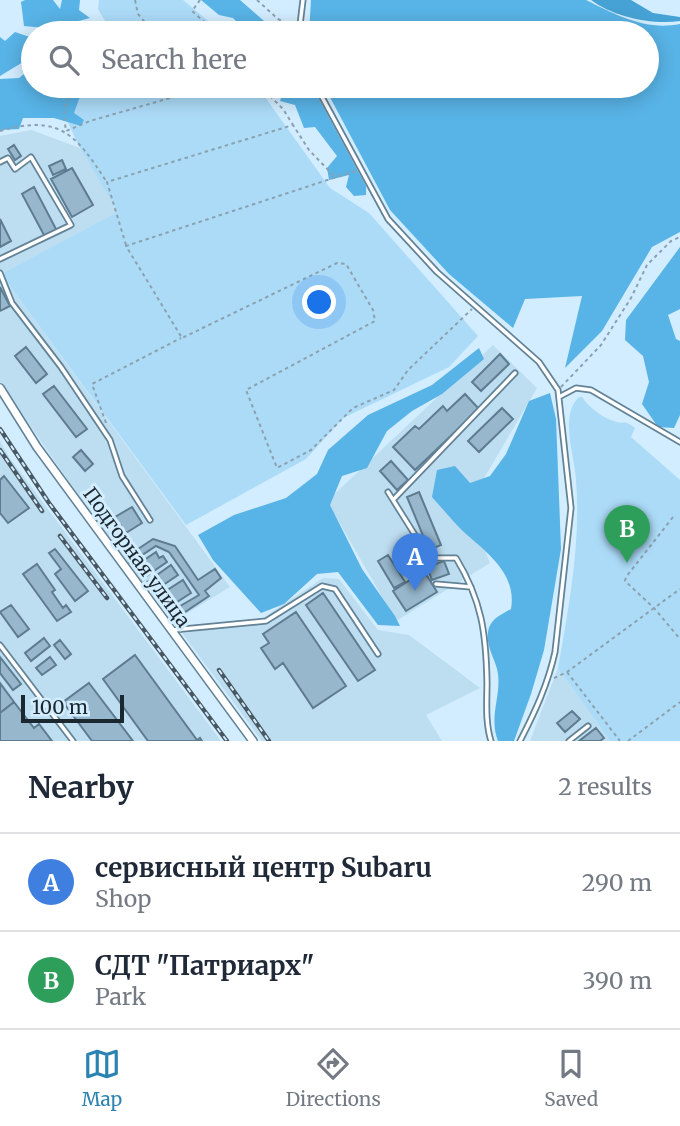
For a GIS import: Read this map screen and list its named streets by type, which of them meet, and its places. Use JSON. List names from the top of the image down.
{
  "streets": {
    "street": ["Подгорная улица"]
  },
  "scale_bar": "100 m",
  "page": {
    "search": "Search here",
    "pins": ["B", "A"],
    "scale": "100 m",
    "heading": ["Nearby", "2 results"],
    "list": [
      {
        "mark": "A",
        "name": "сервисный центр Subaru",
        "note": "Shop",
        "value": "290 m"
      },
      {
        "mark": "B",
        "name": "СДТ \"Патриарх\"",
        "note": "Park",
        "value": "390 m"
      }
    ],
    "nav": ["Map", "Directions", "Saved"]
  }
}
